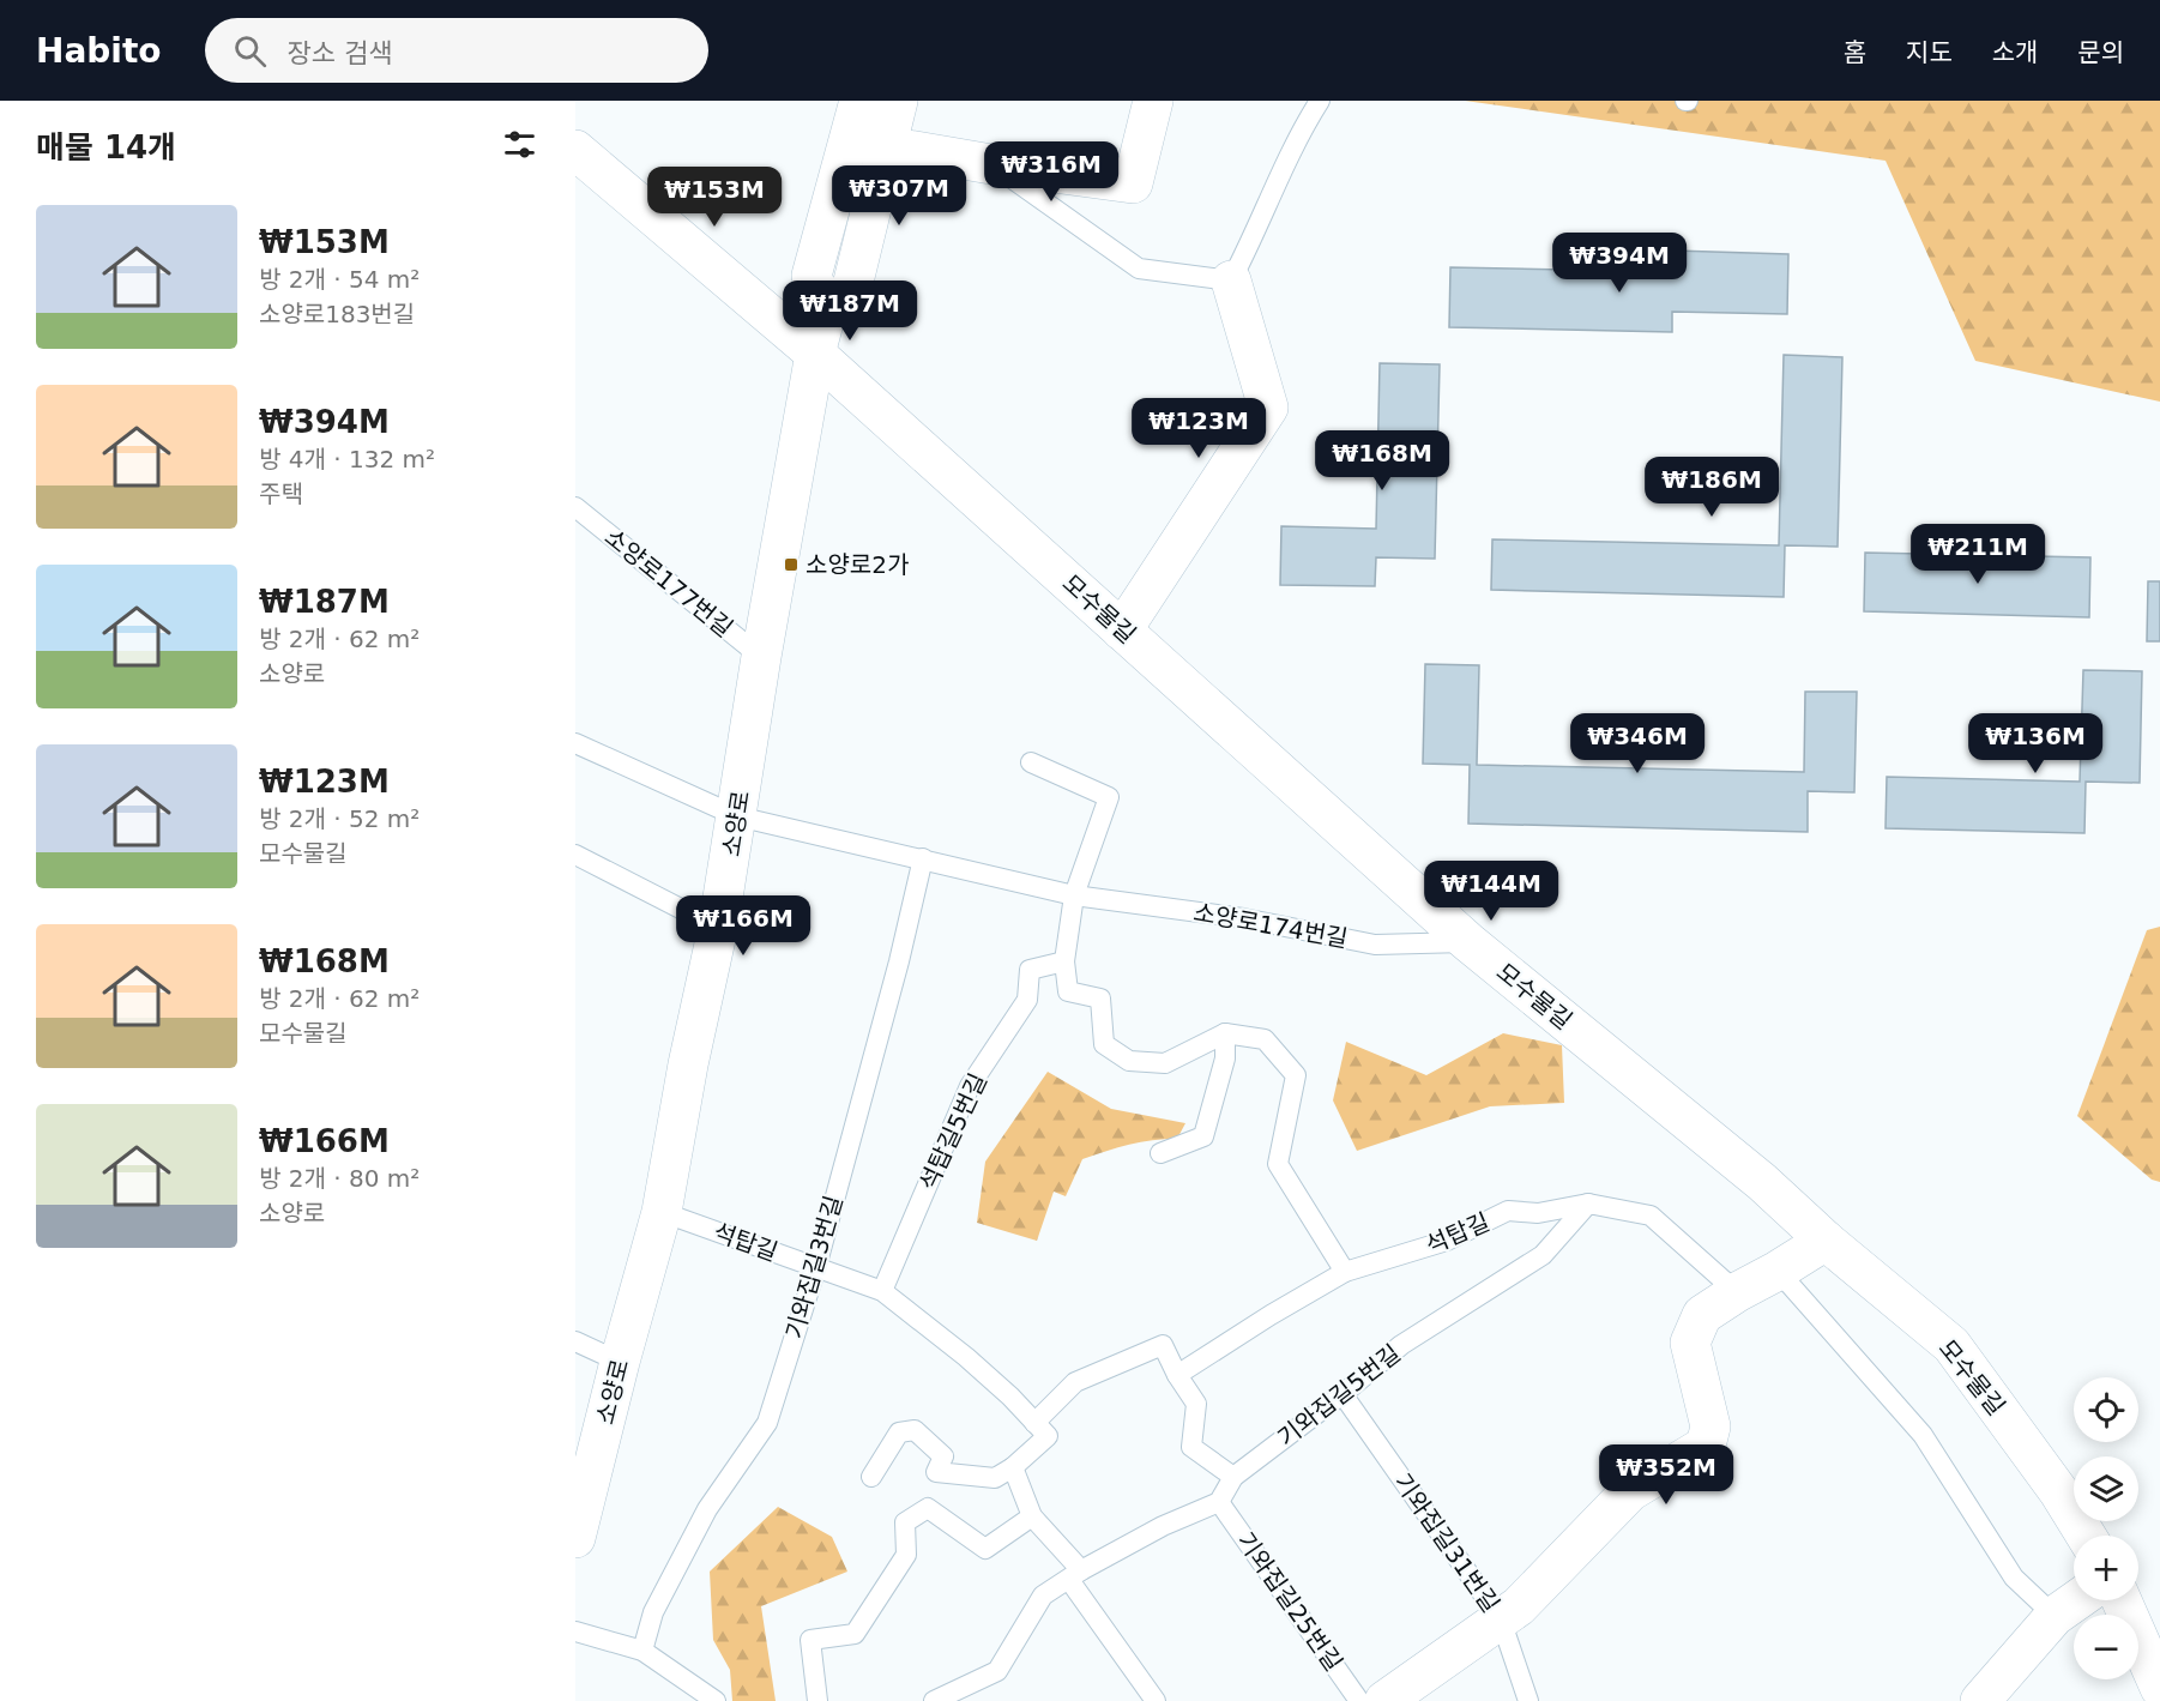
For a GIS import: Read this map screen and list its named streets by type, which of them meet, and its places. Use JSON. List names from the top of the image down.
{
  "streets": {
    "street": ["모수물길", "소양로"],
    "lane": [
      "소양로177번길",
      "소양로174번길",
      "석탑길5번길",
      "석탑길",
      "기와집길3번길",
      "기와집길5번길",
      "기와집길31번길",
      "기와집길25번길"
    ]
  },
  "crossings": [
    ["소양로177번길", "소양로"],
    ["모수물길", "소양로"],
    ["모수물길", "소양로174번길"],
    ["소양로", "소양로174번길"],
    ["소양로", "석탑길"],
    ["소양로174번길", "기와집길3번길"],
    ["석탑길5번길", "석탑길"],
    ["석탑길", "기와집길3번길"],
    ["석탑길", "기와집길5번길"],
    ["기와집길5번길", "기와집길31번길"],
    ["기와집길5번길", "기와집길25번길"]
  ],
  "places": {
    "transit": ["소양로2가"]
  },
  "page": {
    "header": "Habito",
    "search": "장소 검색",
    "nav": [
      "홈",
      "지도",
      "소개",
      "문의"
    ],
    "heading": "매물 14개",
    "price": [
      "₩316M",
      "₩307M",
      "₩153M",
      "₩394M",
      "₩187M",
      "₩123M",
      "₩168M",
      "₩186M",
      "₩211M",
      "₩346M",
      "₩136M",
      "₩144M",
      "₩166M",
      "₩352M"
    ],
    "list": [
      {
        "name": "₩153M",
        "note": "방 2개 · 54 m² · 소양로183번길"
      },
      {
        "name": "₩394M",
        "note": "방 4개 · 132 m² · 주택"
      },
      {
        "name": "₩187M",
        "note": "방 2개 · 62 m² · 소양로"
      },
      {
        "name": "₩123M",
        "note": "방 2개 · 52 m² · 모수물길"
      },
      {
        "name": "₩168M",
        "note": "방 2개 · 62 m² · 모수물길"
      },
      {
        "name": "₩166M",
        "note": "방 2개 · 80 m² · 소양로"
      }
    ],
    "map_buttons": ["+", "−"]
  }
}
